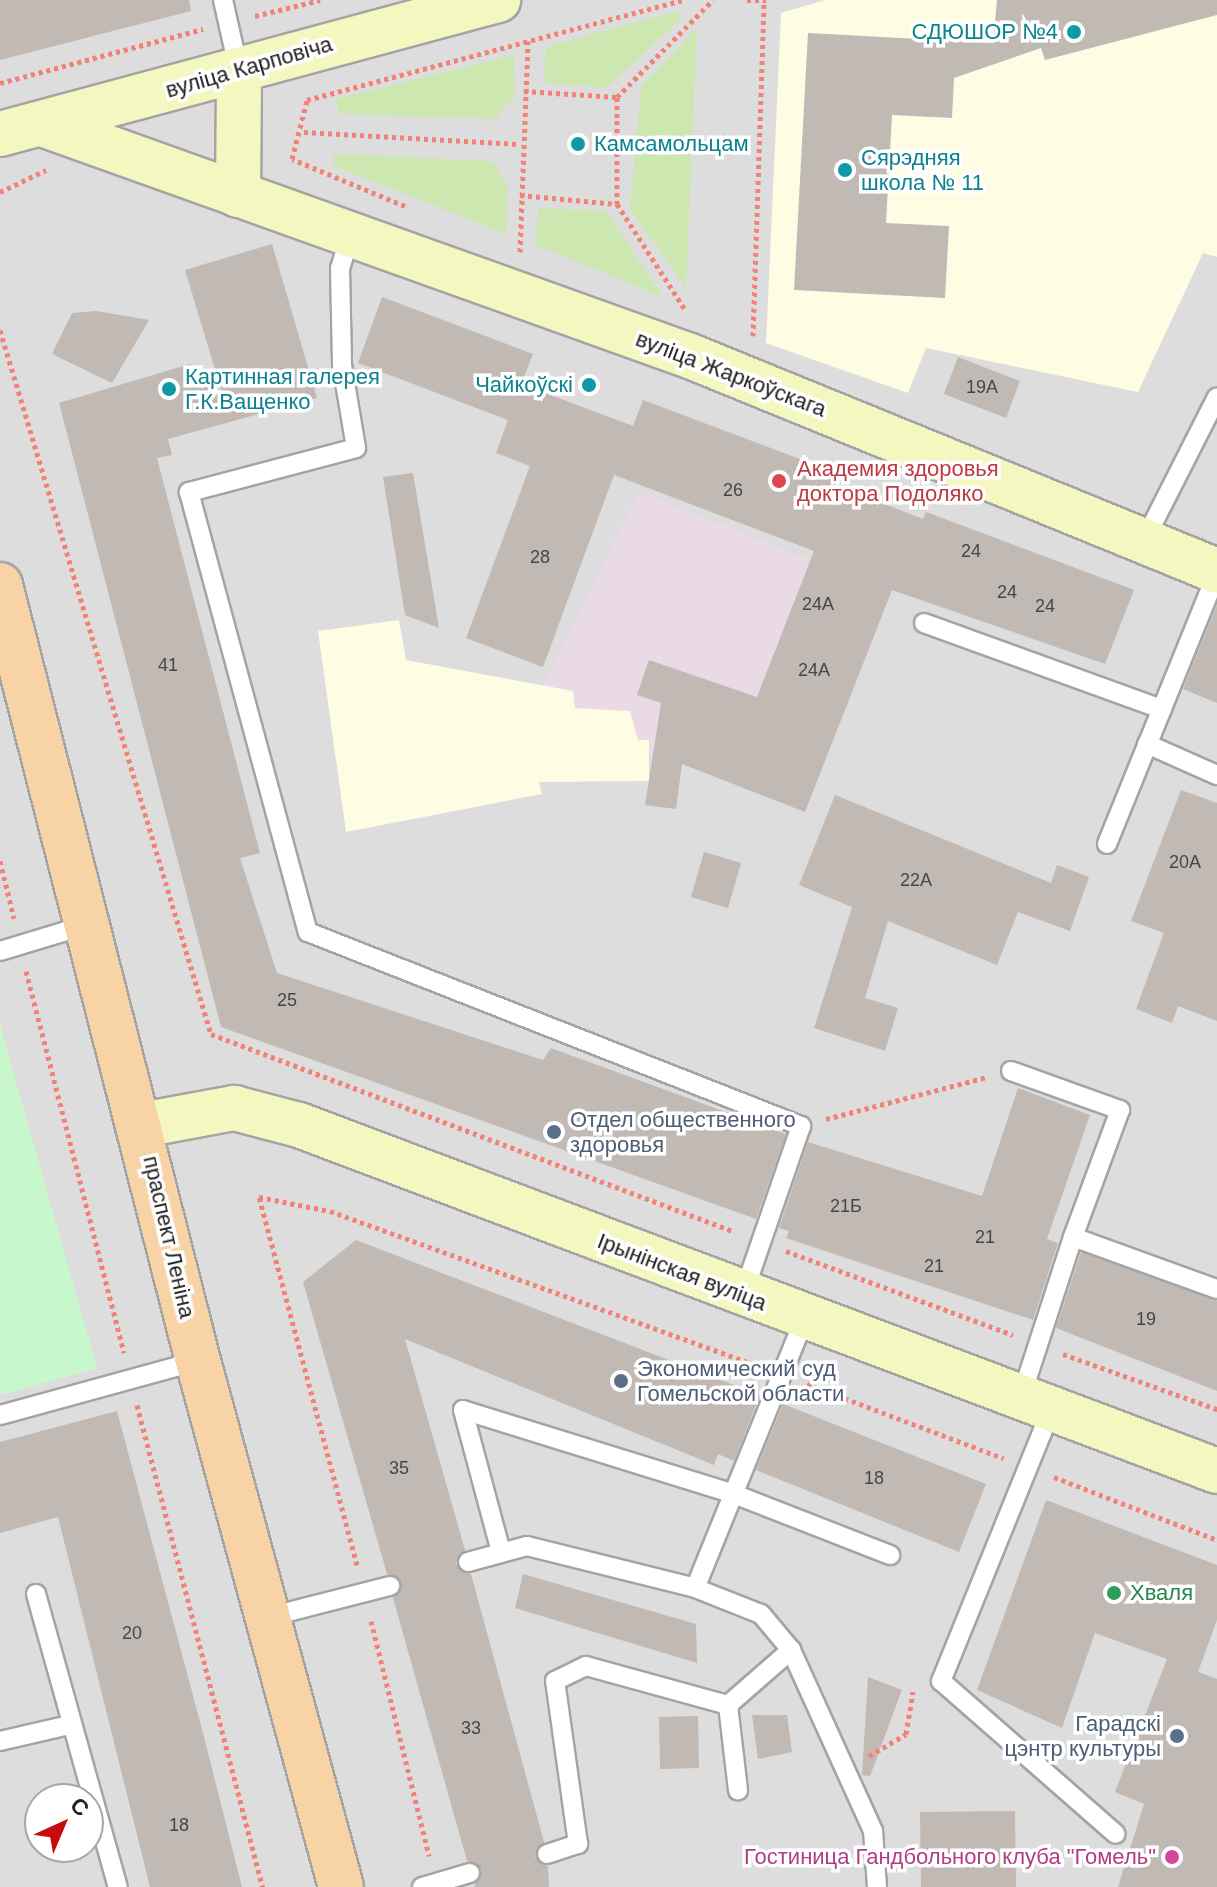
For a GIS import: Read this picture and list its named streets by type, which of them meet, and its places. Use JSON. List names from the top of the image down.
{
  "streets": {
    "main road": ["праспект Леніна"],
    "street": ["вуліца Карповіча", "вуліца Жаркоўскага", "Ірынінская вуліца"]
  },
  "crossings": [
    ["вуліца Карповіча", "вуліца Жаркоўскага"],
    ["праспект Леніна", "Ірынінская вуліца"]
  ],
  "places": [
    "СДЮШОР №4",
    "Камсамольцам",
    "Сярэдняя школа № 11",
    "Чайкоўскі",
    "Картинная галерея Г.К.Ващенко",
    "Академия здоровья доктора Подоляко",
    "Отдел общественного здоровья",
    "Экономический суд Гомельской области",
    "Хваля",
    "Гарадскі цэнтр культуры",
    "Гостиница Гандбольного клуба \"Гомель\""
  ],
  "house_numbers": [
    "19А",
    "26",
    "24",
    "28",
    "24",
    "24А",
    "24",
    "41",
    "24А",
    "20А",
    "22А",
    "25",
    "21Б",
    "21",
    "21",
    "19",
    "35",
    "18",
    "20",
    "33",
    "18"
  ],
  "north": "top right"
}
